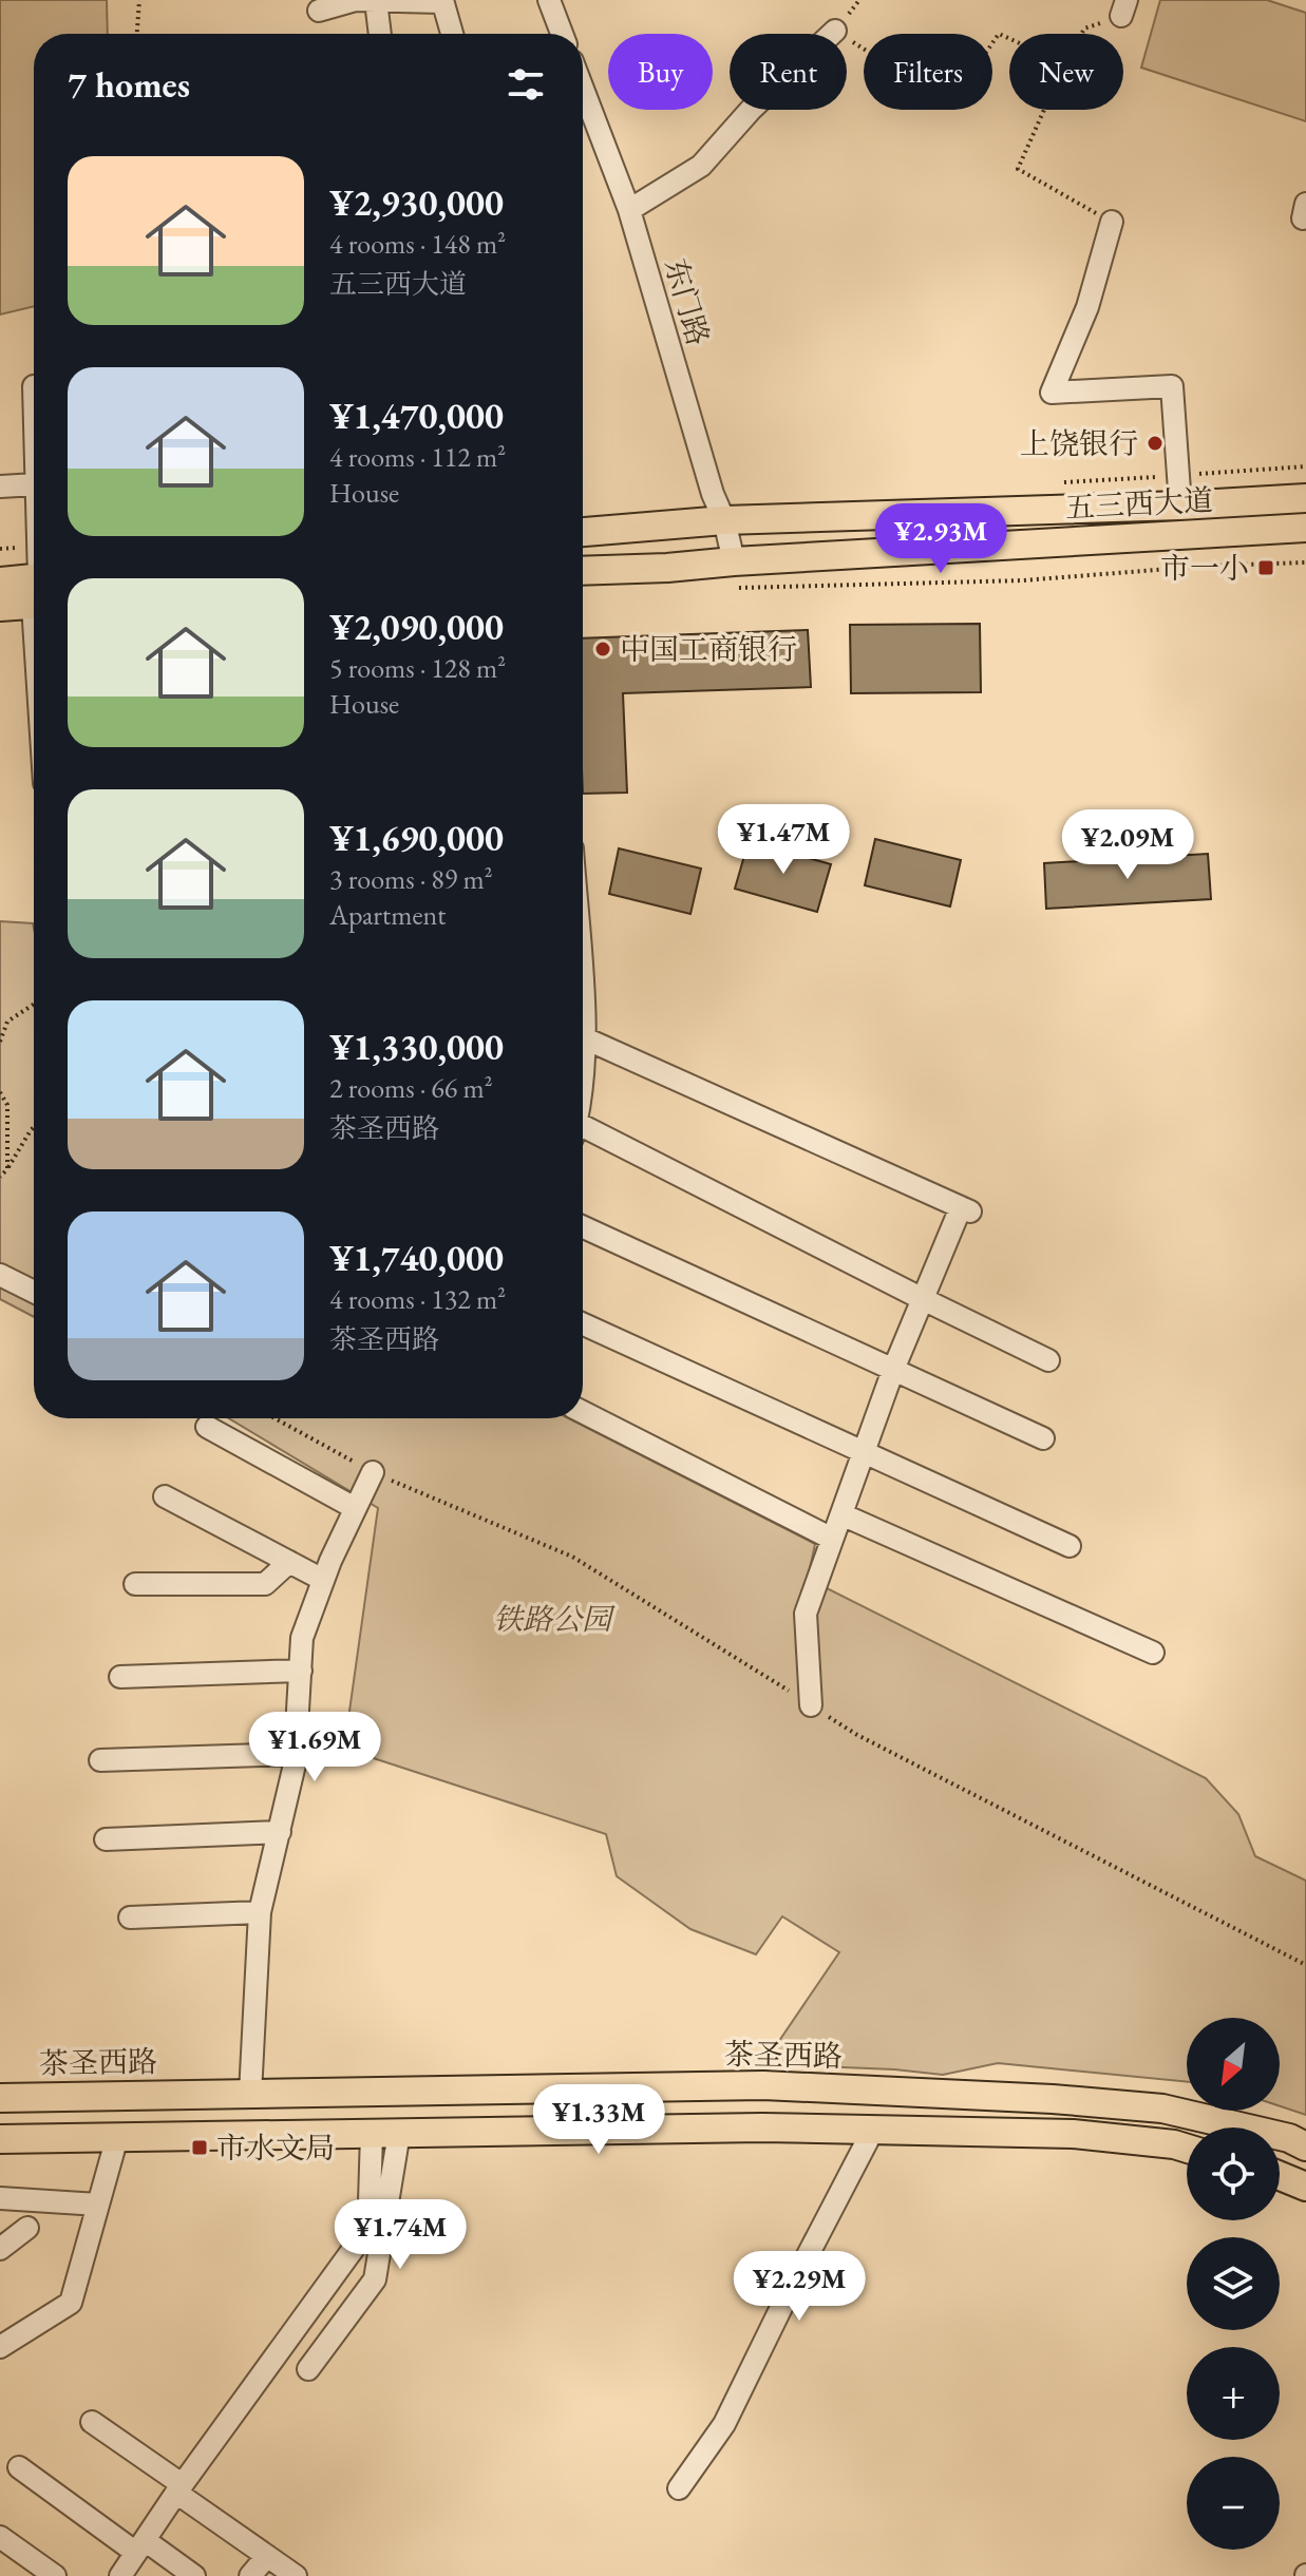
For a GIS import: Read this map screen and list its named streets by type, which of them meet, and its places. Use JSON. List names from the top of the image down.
{
  "streets": {
    "main road": ["五三西大道", "茶圣西路"],
    "street": ["东门路"]
  },
  "crossings": [
    ["东门路", "五三西大道"]
  ],
  "parks": ["铁路公园"],
  "places": {
    "other": ["上饶银行", "中国工商银行"],
    "transit": ["市一小", "市水文局"]
  },
  "north": "bottom left",
  "page": {
    "chip": [
      "Buy",
      "Rent",
      "Filters",
      "New"
    ],
    "heading": "7 homes",
    "list": [
      {
        "name": "¥2,930,000",
        "note": "4 rooms · 148 m² · 五三西大道"
      },
      {
        "name": "¥1,470,000",
        "note": "4 rooms · 112 m² · House"
      },
      {
        "name": "¥2,090,000",
        "note": "5 rooms · 128 m² · House"
      },
      {
        "name": "¥1,690,000",
        "note": "3 rooms · 89 m² · Apartment"
      },
      {
        "name": "¥1,330,000",
        "note": "2 rooms · 66 m² · 茶圣西路"
      },
      {
        "name": "¥1,740,000",
        "note": "4 rooms · 132 m² · 茶圣西路"
      }
    ],
    "price": [
      "¥2.93M",
      "¥1.47M",
      "¥2.09M",
      "¥1.69M",
      "¥1.33M",
      "¥1.74M",
      "¥2.29M"
    ],
    "map_buttons": ["+", "−"]
  }
}
